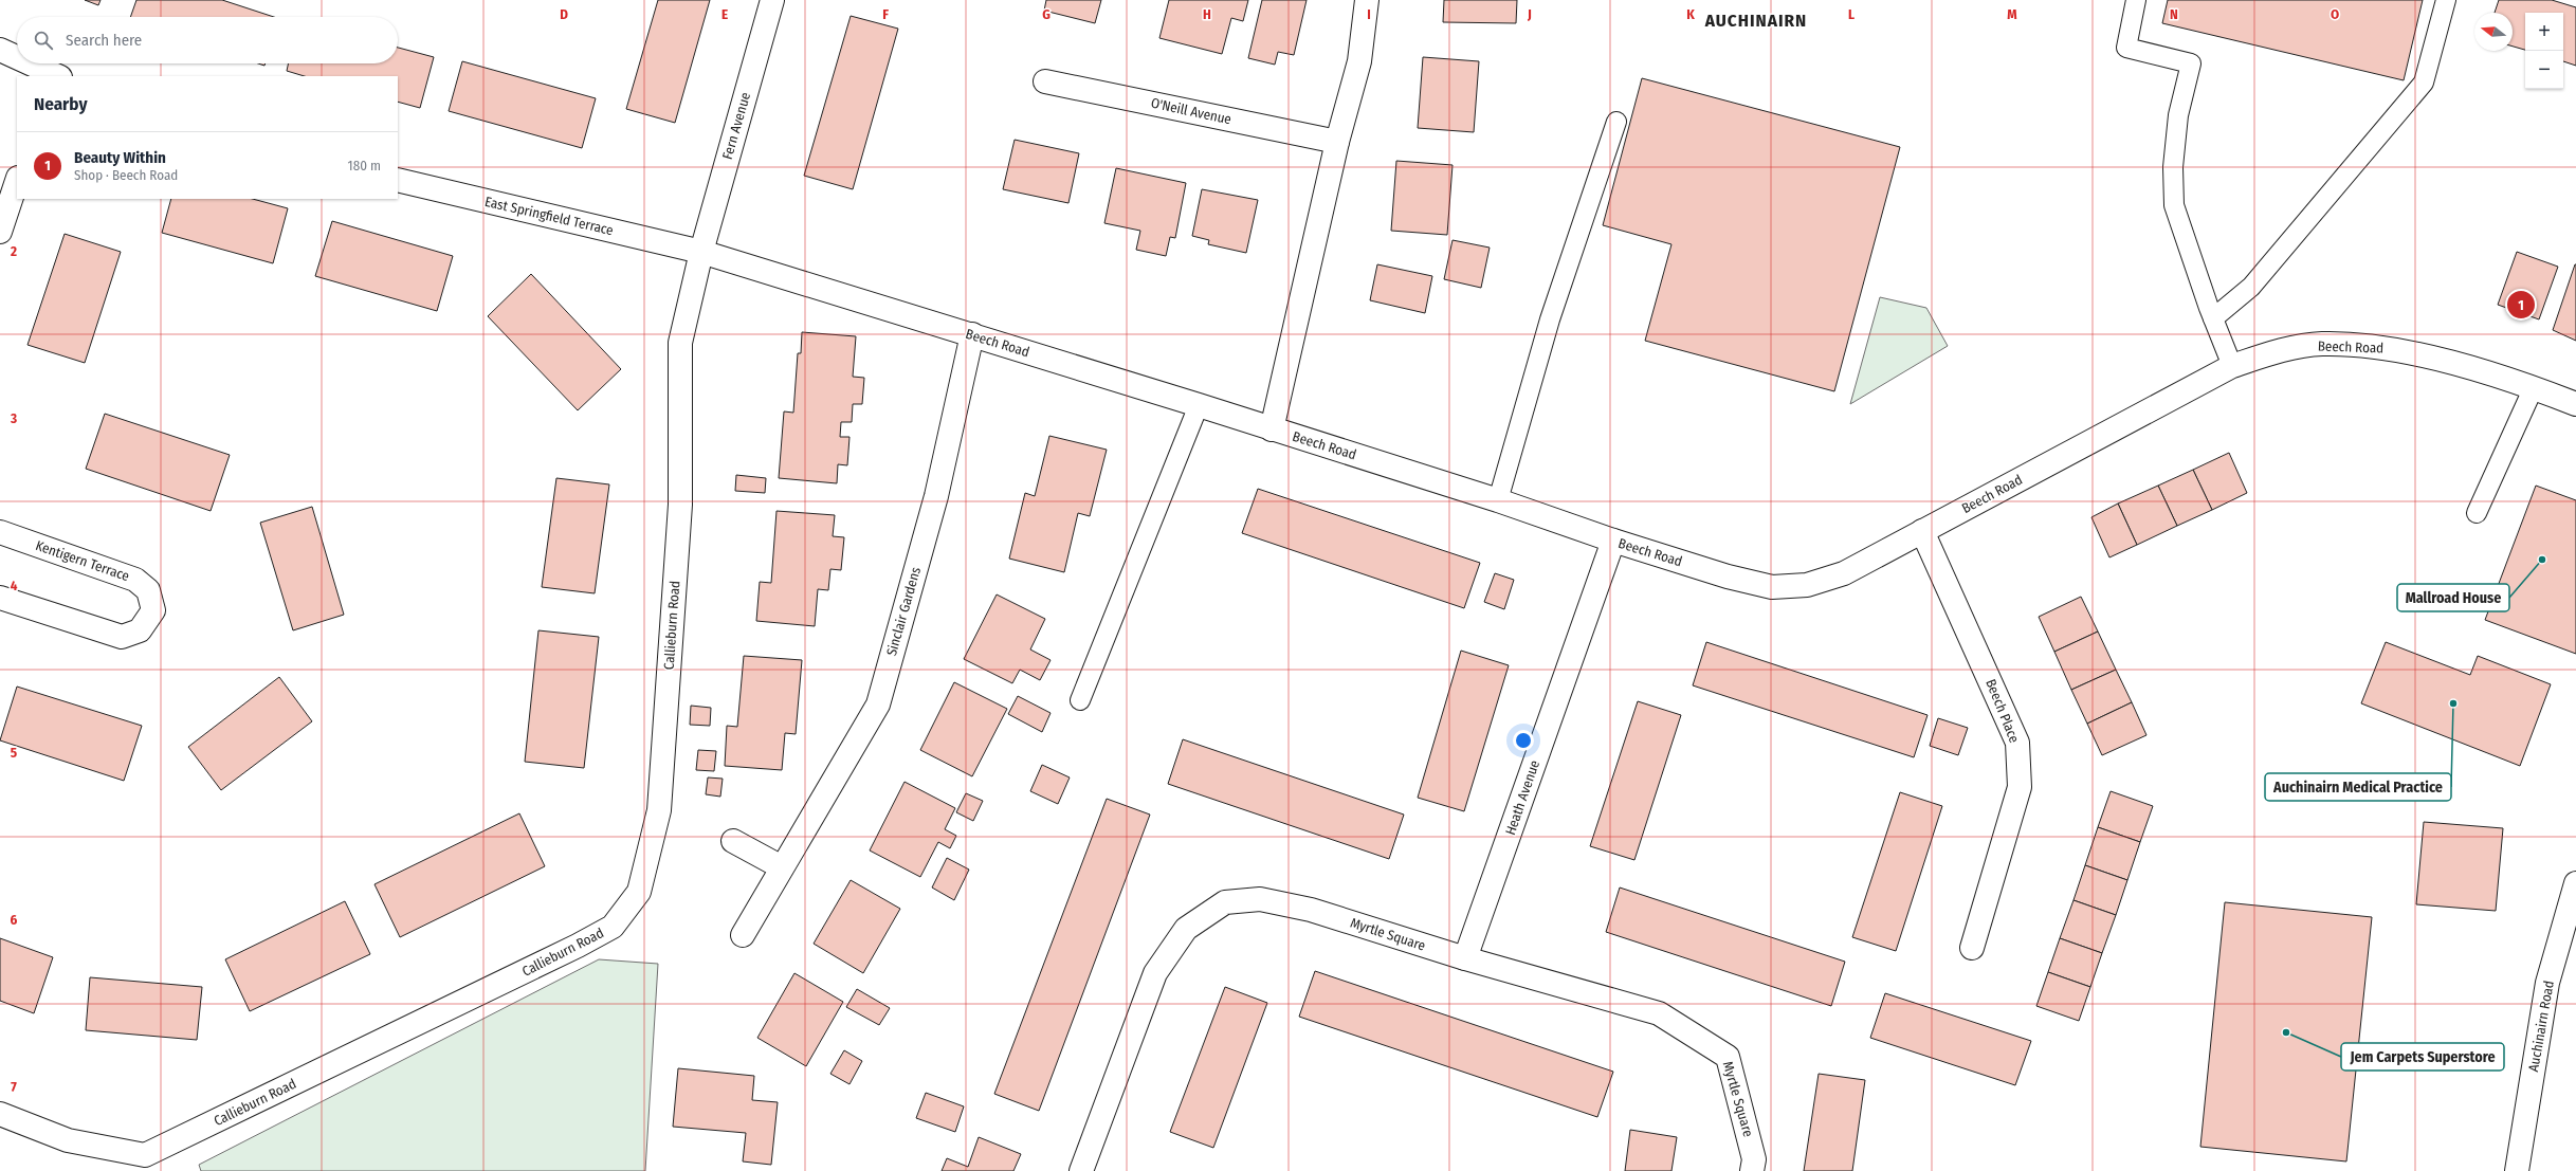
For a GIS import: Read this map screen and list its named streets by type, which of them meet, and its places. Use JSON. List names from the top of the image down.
{
  "streets": {
    "street": [
      "O'Neill Avenue",
      "Fern Avenue",
      "East Springfield Terrace",
      "Beech Road",
      "Kentigern Terrace",
      "Sinclair Gardens",
      "Callieburn Road",
      "Beech Place",
      "Heath Avenue",
      "Myrtle Square",
      "Auchinairn Road"
    ]
  },
  "crossings": [
    ["Fern Avenue", "East Springfield Terrace"],
    ["Fern Avenue", "Beech Road"],
    ["Fern Avenue", "Callieburn Road"],
    ["East Springfield Terrace", "Beech Road"],
    ["East Springfield Terrace", "Callieburn Road"],
    ["Beech Road", "Sinclair Gardens"],
    ["Beech Road", "Callieburn Road"],
    ["Beech Road", "Beech Place"],
    ["Beech Road", "Heath Avenue"],
    ["Heath Avenue", "Myrtle Square"]
  ],
  "districts": ["AUCHINAIRN"],
  "places": ["Mallroad House", "Auchinairn Medical Practice", "Jem Carpets Superstore"],
  "north": "left",
  "page": {
    "map_buttons": ["+", "−"],
    "search": "Search here",
    "heading": "Nearby",
    "list": [
      {
        "mark": "1",
        "name": "Beauty Within",
        "note": "Shop · Beech Road",
        "value": "180 m"
      }
    ],
    "pins": "1"
  },
  "grid": {
    "columns": [
      "D",
      "E",
      "F",
      "G",
      "H",
      "I",
      "J",
      "K",
      "L",
      "M",
      "N",
      "O"
    ],
    "rows": [
      "2",
      "3",
      "4",
      "5",
      "6",
      "7"
    ]
  }
}
